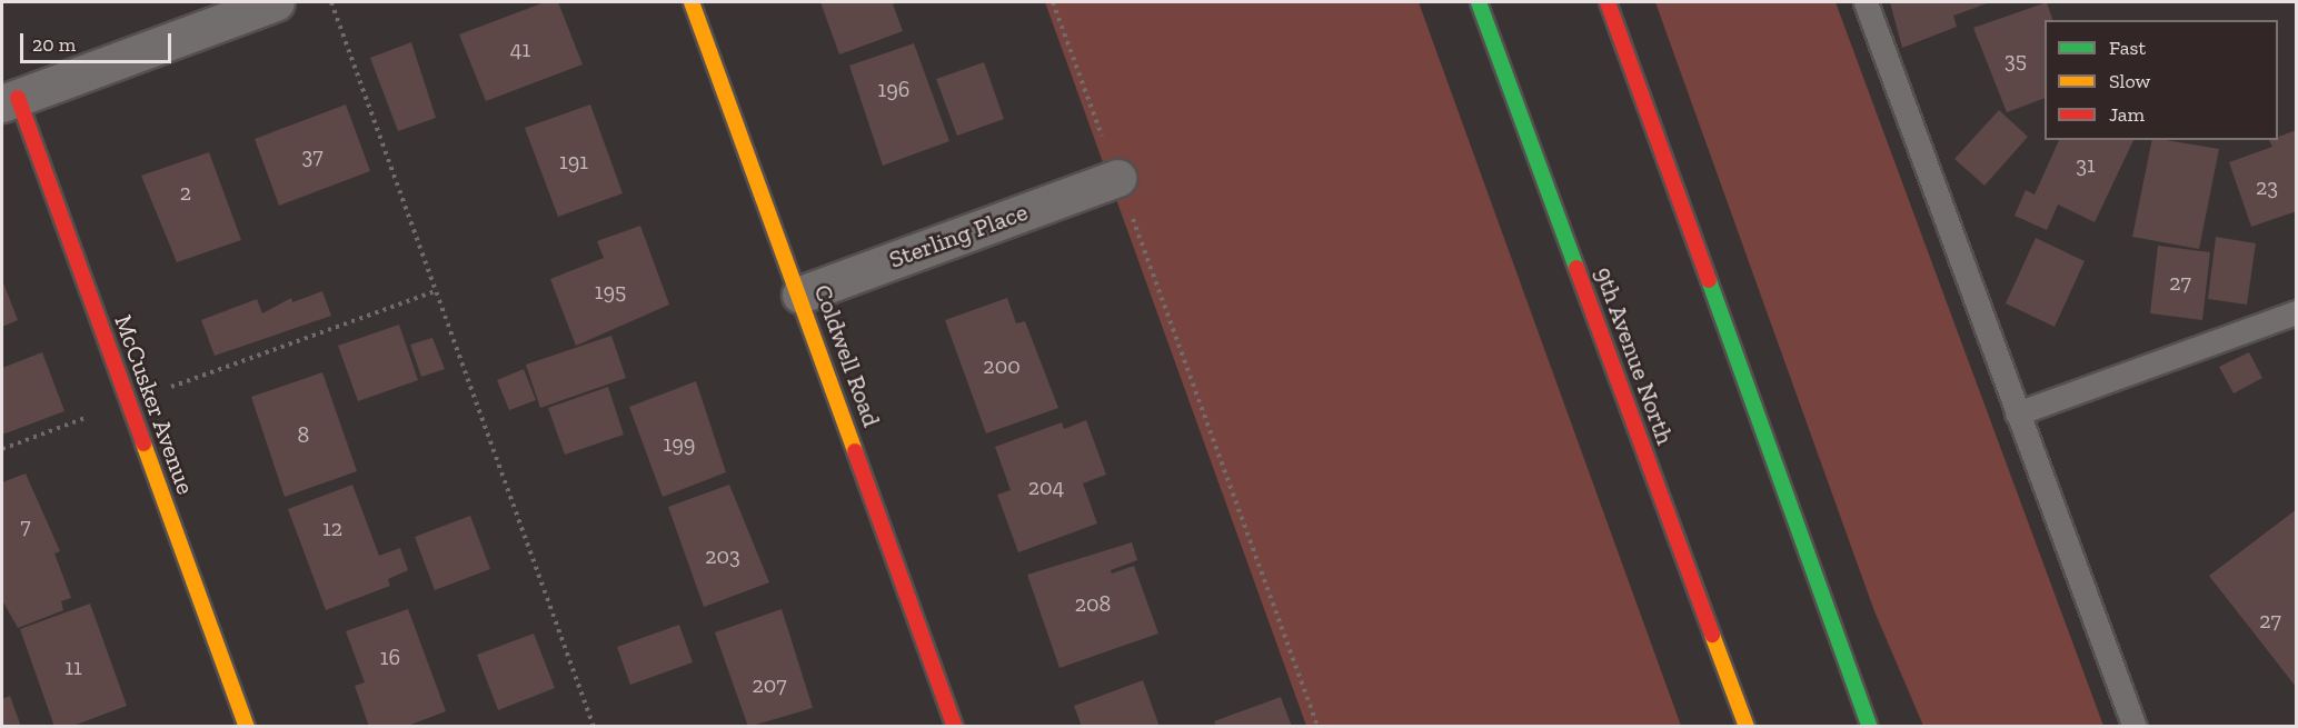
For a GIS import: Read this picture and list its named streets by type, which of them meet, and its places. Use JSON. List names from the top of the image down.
{
  "streets": {
    "main road": ["Coldwell Road", "9th Avenue North", "McCusker Avenue"],
    "street": ["Sterling Place"]
  },
  "crossings": [
    ["Sterling Place", "Coldwell Road"]
  ],
  "house_numbers": [
    "41",
    "35",
    "196",
    "37",
    "191",
    "31",
    "23",
    "2",
    "27",
    "195",
    "200",
    "8",
    "199",
    "204",
    "7",
    "12",
    "203",
    "208",
    "27",
    "16",
    "11",
    "207"
  ],
  "legend": ["Fast", "Slow", "Jam"],
  "scale_bar": "20 m"
}
